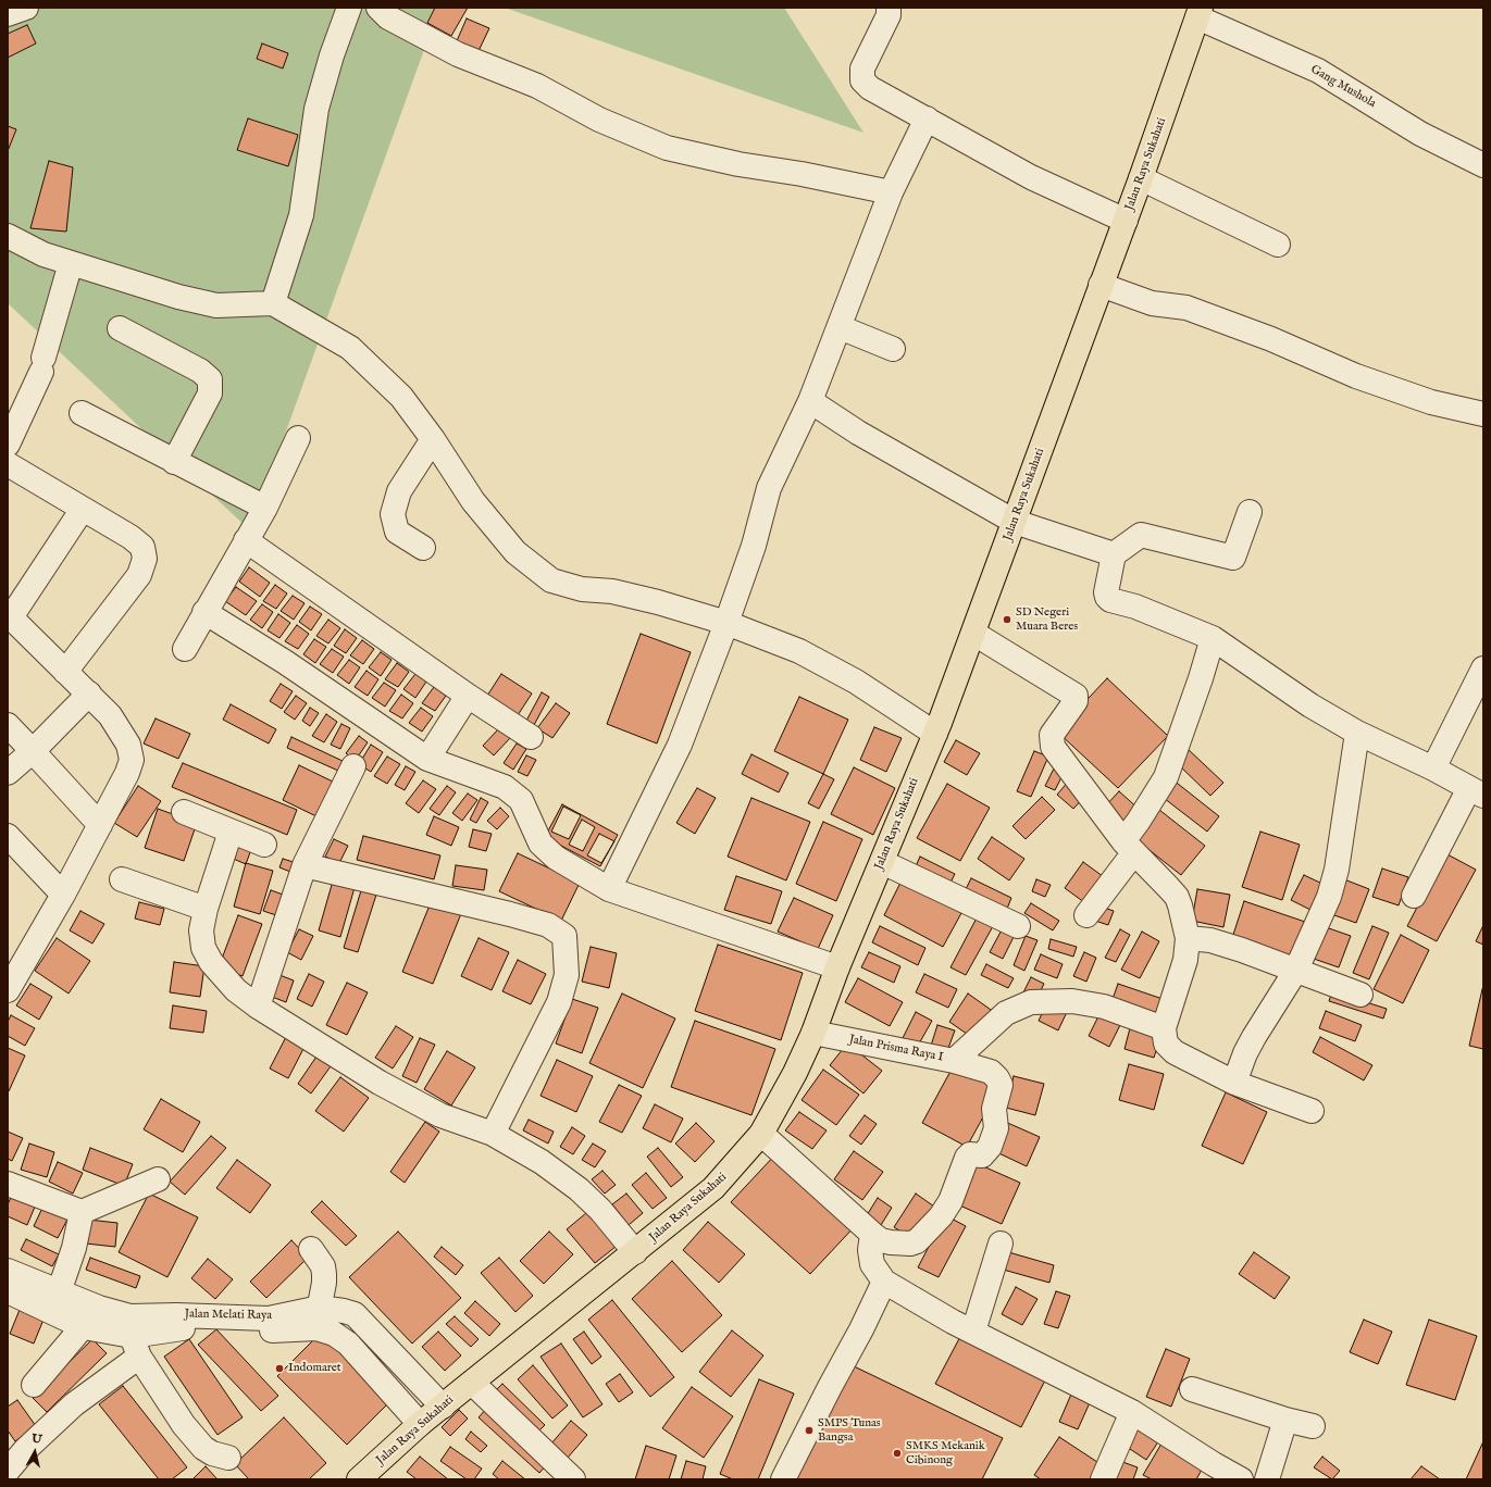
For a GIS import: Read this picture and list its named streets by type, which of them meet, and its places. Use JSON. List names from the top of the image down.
{
  "streets": {
    "main road": ["Jalan Raya Sukahati"],
    "street": ["Gang Mushola", "Jalan Prisma Raya I", "Jalan Melati Raya"]
  },
  "crossings": [
    ["Gang Mushola", "Jalan Raya Sukahati"],
    ["Jalan Raya Sukahati", "Jalan Prisma Raya I"],
    ["Jalan Raya Sukahati", "Jalan Melati Raya"]
  ],
  "places": [
    "SD Negeri Muara Beres",
    "Indomaret",
    "SMPS Tunas Bangsa",
    "SMKS Mekanik Cibinong"
  ],
  "north": "top"
}
